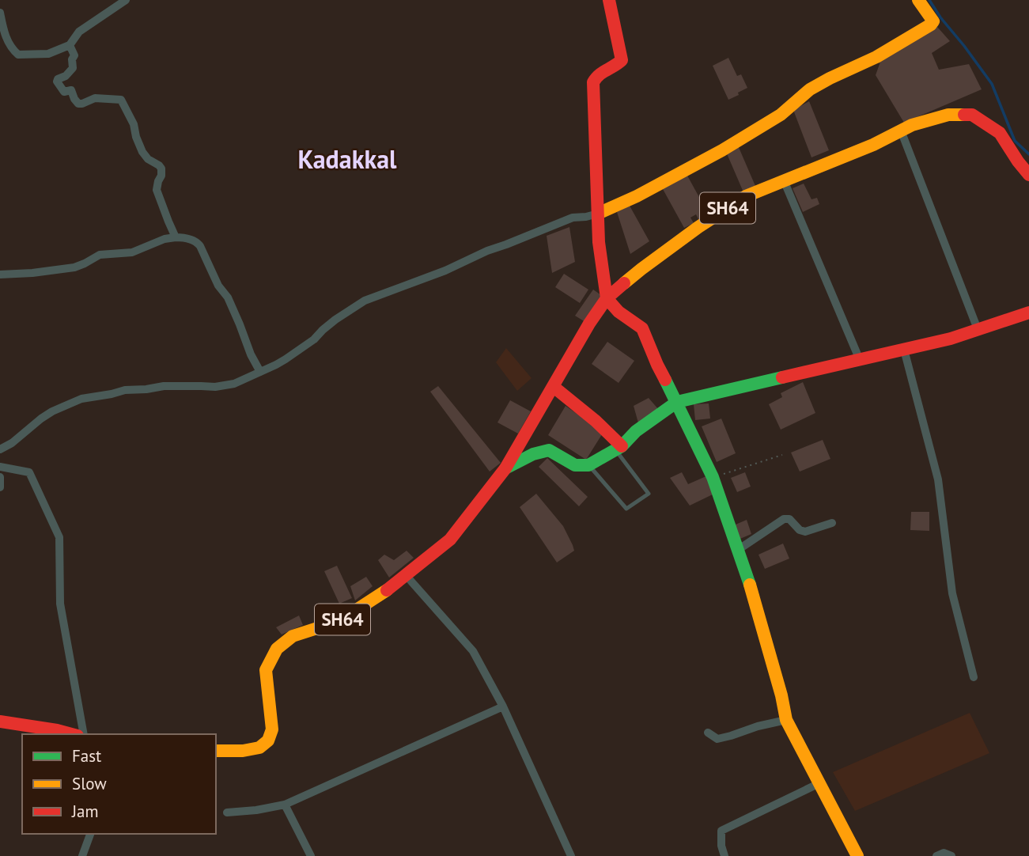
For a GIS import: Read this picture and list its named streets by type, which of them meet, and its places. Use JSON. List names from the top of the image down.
{
  "streets": {
    "main road": ["SH64"]
  },
  "districts": ["Kadakkal"],
  "legend": ["Fast", "Slow", "Jam"]
}
